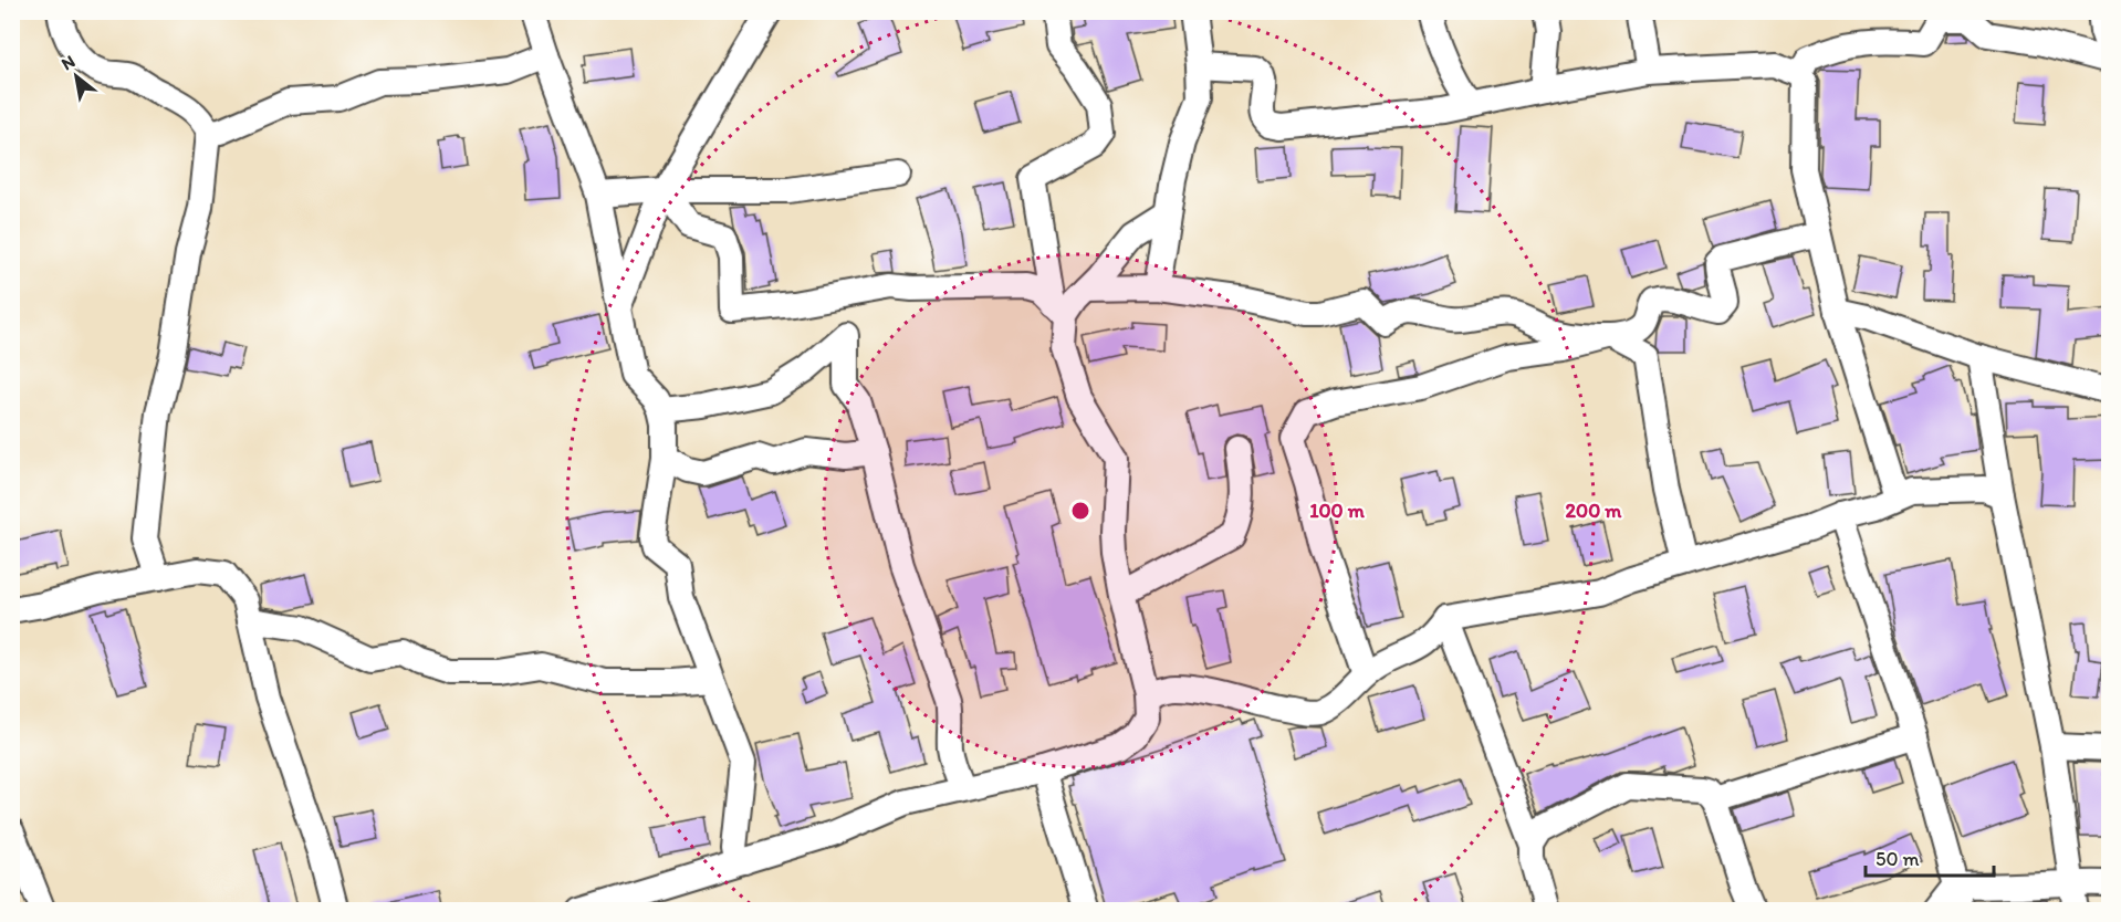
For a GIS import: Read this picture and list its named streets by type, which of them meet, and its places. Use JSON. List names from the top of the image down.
{
  "scale_bar": "50 m",
  "north": "top left",
  "rings": ["100 m", "200 m"]
}
